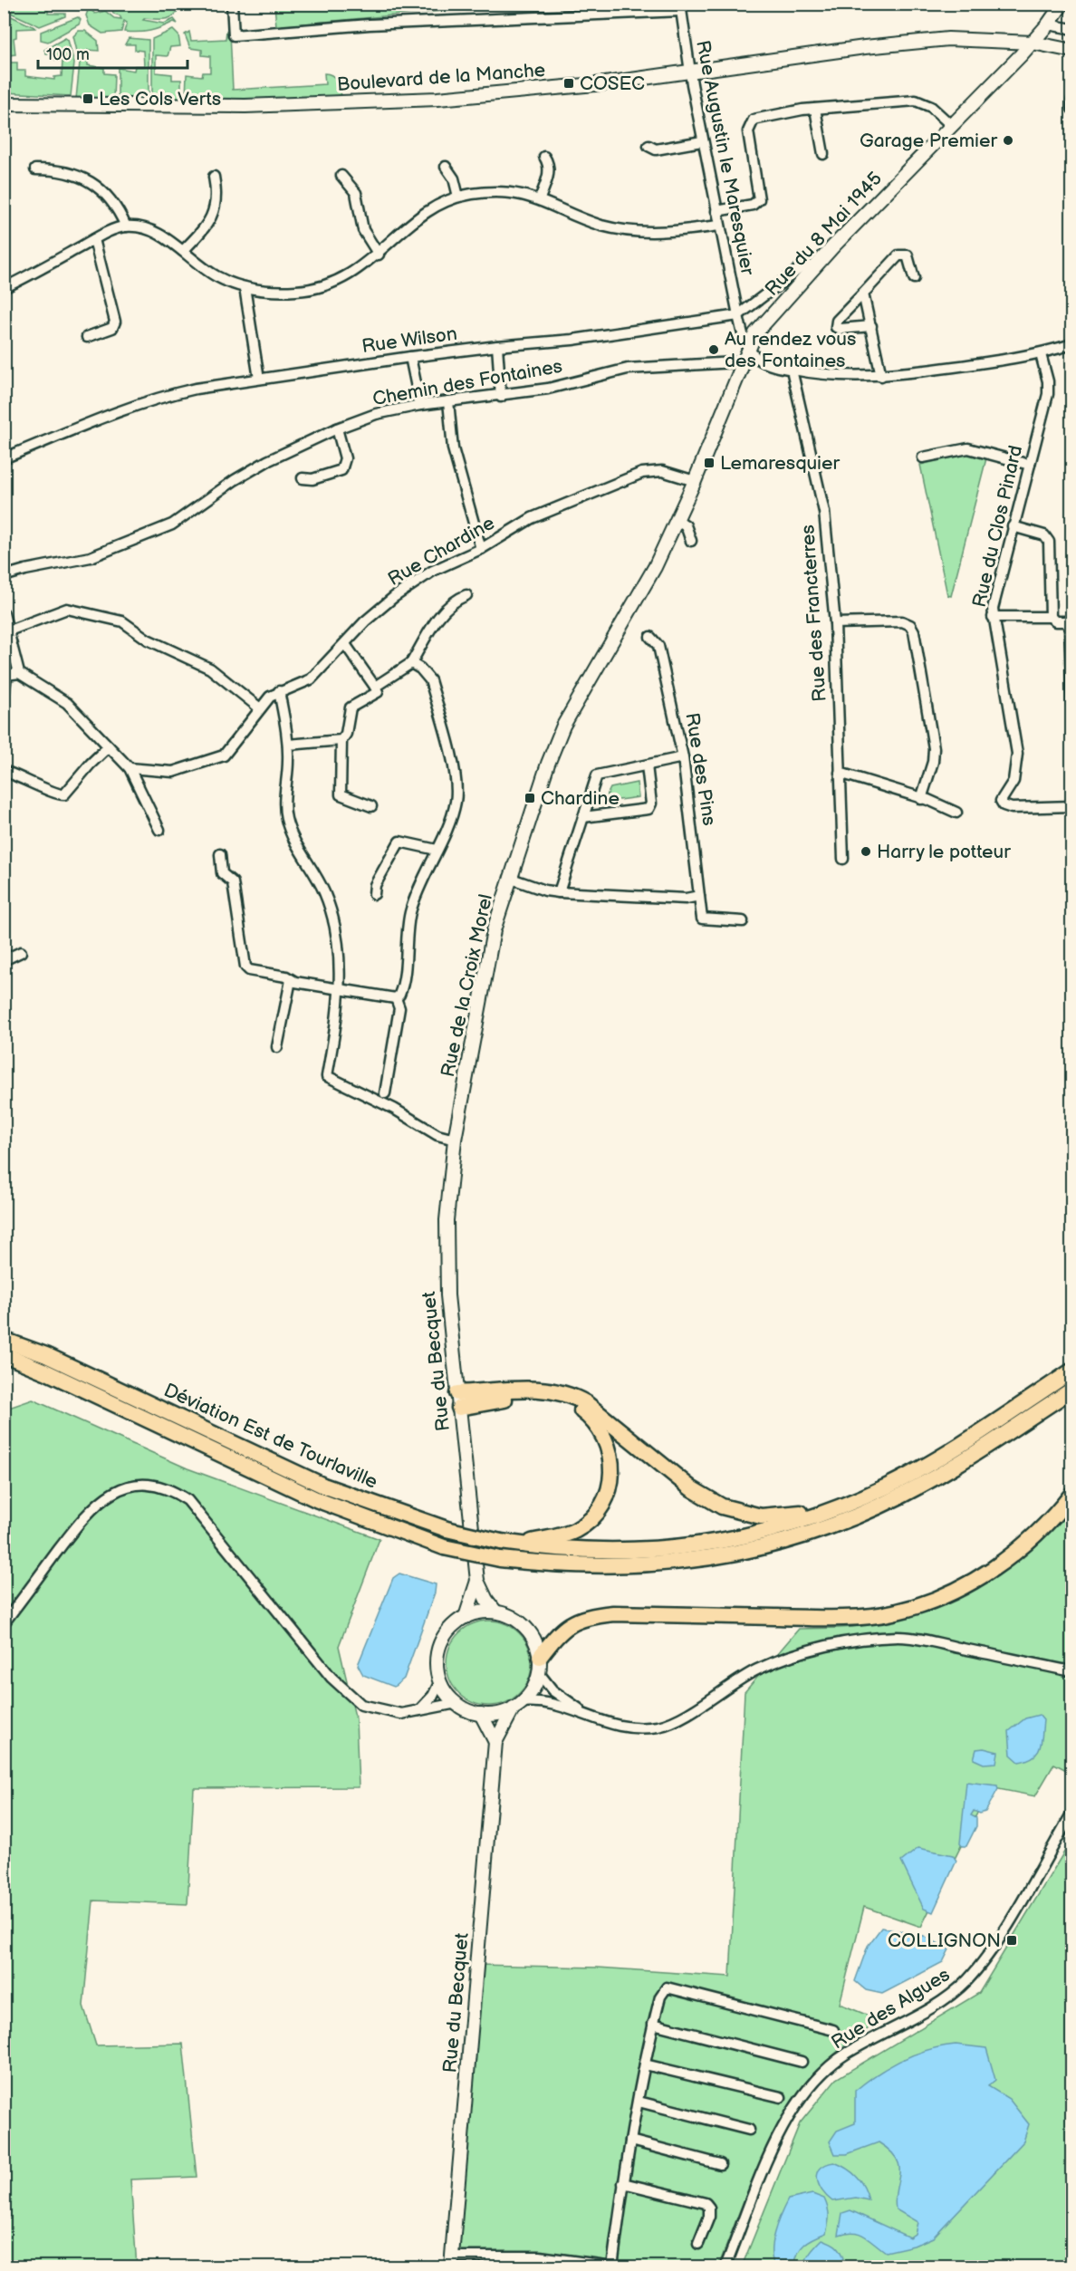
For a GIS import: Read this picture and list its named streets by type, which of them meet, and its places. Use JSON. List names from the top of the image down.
{
  "streets": {
    "highway": ["Déviation Est de Tourlaville"],
    "main road": [
      "Boulevard de la Manche",
      "Rue du 8 Mai 1945",
      "Rue de la Croix Morel",
      "Rue du Becquet"
    ],
    "street": [
      "Rue Augustin le Maresquier",
      "Rue Wilson",
      "Chemin des Fontaines",
      "Rue du Clos Pinard",
      "Rue Chardine",
      "Rue des Francterres",
      "Rue des Pins",
      "Rue des Algues"
    ]
  },
  "crossings": [
    ["Boulevard de la Manche", "Rue Augustin le Maresquier"],
    ["Boulevard de la Manche", "Rue du 8 Mai 1945"],
    ["Rue Augustin le Maresquier", "Rue du 8 Mai 1945"],
    ["Rue Augustin le Maresquier", "Rue Wilson"],
    ["Rue Augustin le Maresquier", "Rue de la Croix Morel"],
    ["Rue du 8 Mai 1945", "Rue Wilson"],
    ["Rue du 8 Mai 1945", "Rue de la Croix Morel"],
    ["Chemin des Fontaines", "Rue de la Croix Morel"],
    ["Rue Chardine", "Rue de la Croix Morel"],
    ["Rue de la Croix Morel", "Rue du Becquet"]
  ],
  "places": {
    "transit": [
      "COSEC",
      "Les Cols Verts",
      "Lemaresquier",
      "Chardine",
      "COLLIGNON"
    ],
    "other": ["Garage Premier", "Au rendez vous des Fontaines", "Harry le potteur"]
  },
  "scale_bar": "100 m"
}
